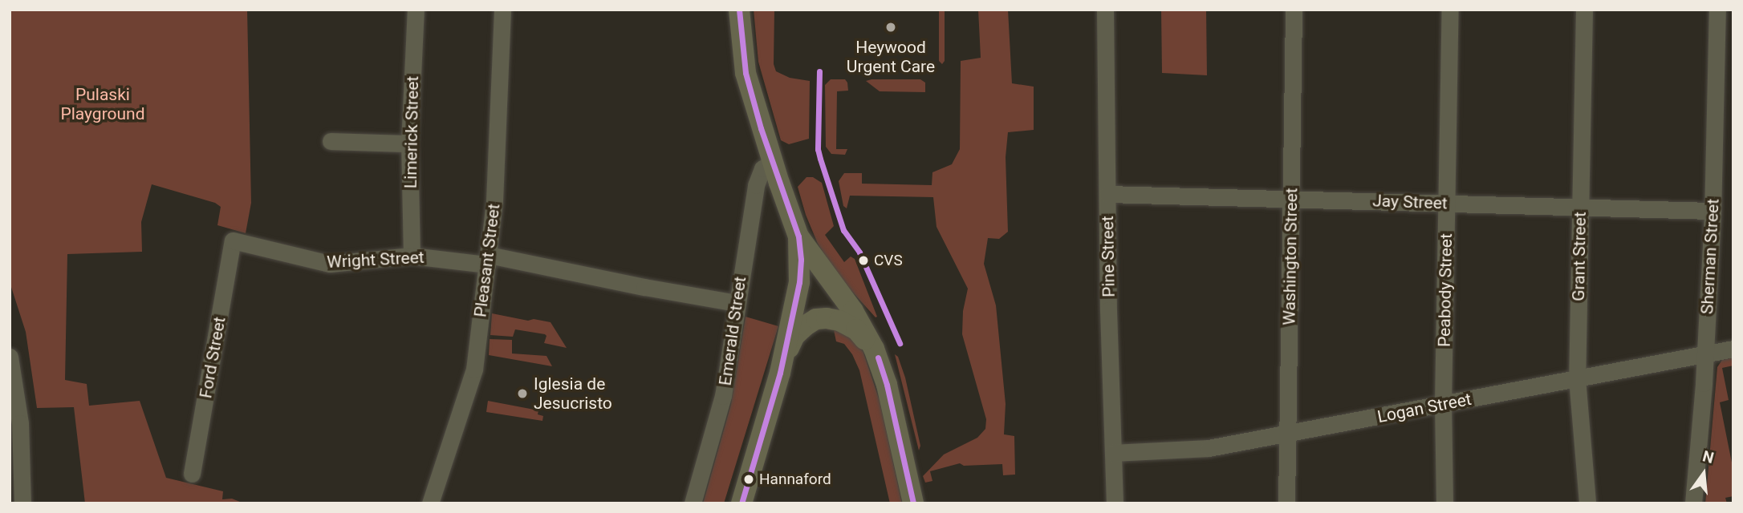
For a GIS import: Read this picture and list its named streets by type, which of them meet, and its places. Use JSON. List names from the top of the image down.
{
  "streets": {
    "street": [
      "Limerick Street",
      "Jay Street",
      "Pine Street",
      "Washington Street",
      "Grant Street",
      "Sherman Street",
      "Wright Street",
      "Pleasant Street",
      "Peabody Street",
      "Emerald Street",
      "Ford Street",
      "Logan Street"
    ]
  },
  "crossings": [
    ["Limerick Street", "Wright Street"],
    ["Jay Street", "Pine Street"],
    ["Jay Street", "Washington Street"],
    ["Jay Street", "Grant Street"],
    ["Jay Street", "Sherman Street"],
    ["Jay Street", "Peabody Street"],
    ["Pine Street", "Logan Street"],
    ["Washington Street", "Logan Street"],
    ["Grant Street", "Logan Street"],
    ["Sherman Street", "Logan Street"],
    ["Wright Street", "Pleasant Street"],
    ["Wright Street", "Emerald Street"],
    ["Wright Street", "Ford Street"],
    ["Peabody Street", "Logan Street"]
  ],
  "parks": ["Pulaski Playground"],
  "places": [
    "Heywood Urgent Care",
    "CVS",
    "Iglesia de Jesucristo",
    "Hannaford"
  ],
  "north": "top"
}
